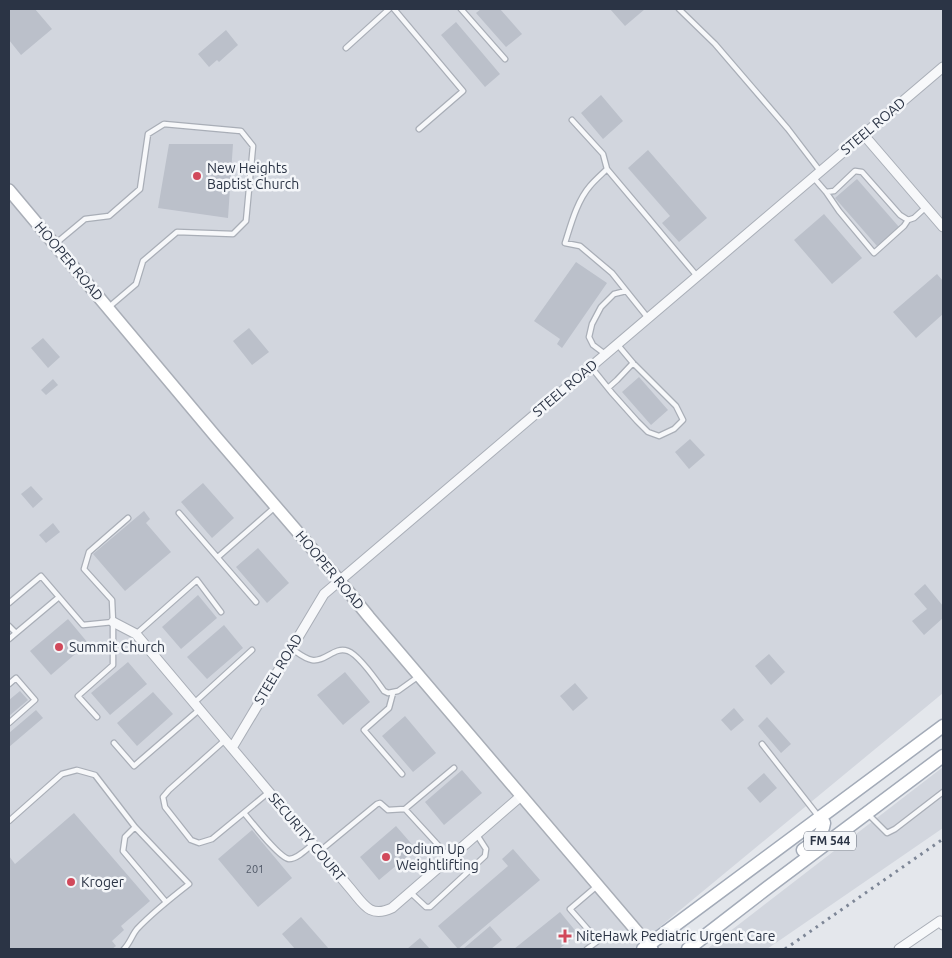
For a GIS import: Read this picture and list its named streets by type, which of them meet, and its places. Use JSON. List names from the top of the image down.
{
  "streets": {
    "main road": ["FM 544"],
    "street": ["STEEL ROAD", "HOOPER ROAD", "SECURITY COURT"]
  },
  "crossings": [
    ["STEEL ROAD", "HOOPER ROAD"],
    ["STEEL ROAD", "SECURITY COURT"],
    ["HOOPER ROAD", "SECURITY COURT"],
    ["HOOPER ROAD", "FM 544"]
  ],
  "places": {
    "other": [
      "New Heights Baptist Church",
      "Summit Church",
      "Podium Up Weightlifting",
      "Kroger"
    ],
    "health": ["NiteHawk Pediatric Urgent Care"]
  },
  "house_numbers": ["201"]
}
